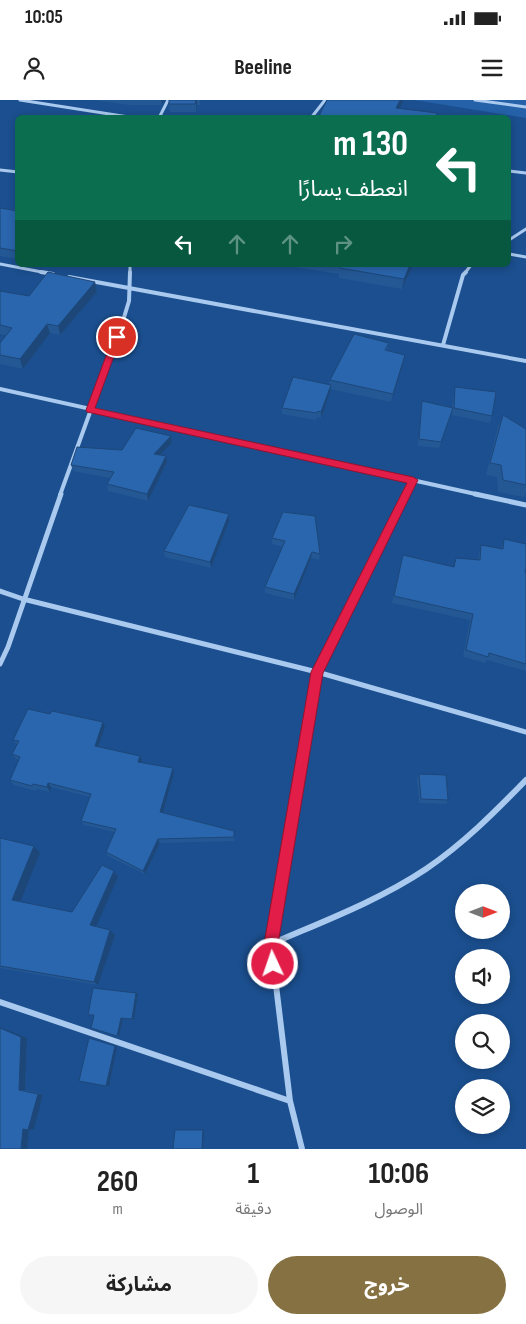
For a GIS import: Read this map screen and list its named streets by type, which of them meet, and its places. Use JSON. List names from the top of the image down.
{
  "north": "right",
  "page": {
    "status": "10:05",
    "header": "Beeline",
    "turn": ["130 m", "انعطف يسارًا"],
    "eta": [
      "10:06",
      "الوصول",
      "1",
      "دقيقة",
      "260",
      "m"
    ],
    "buttons": ["خروج", "مشاركة"]
  }
}
